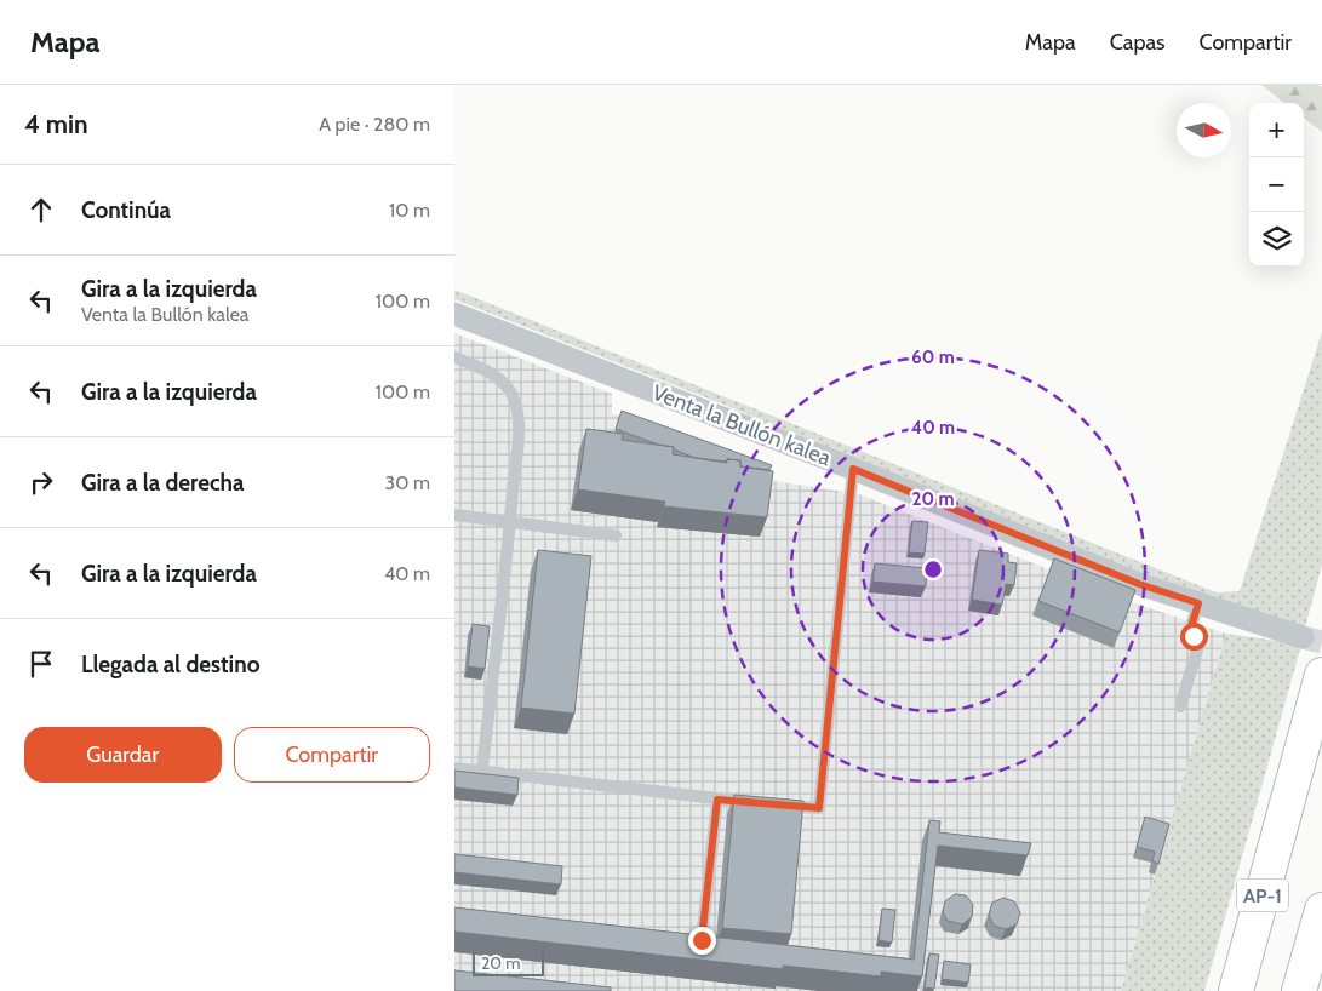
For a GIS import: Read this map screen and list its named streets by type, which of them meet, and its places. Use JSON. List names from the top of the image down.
{
  "streets": {
    "highway": ["AP-1"],
    "street": ["Venta la Bullón kalea"]
  },
  "scale_bar": "20 m",
  "north": "right",
  "page": {
    "header": "Mapa",
    "nav": ["Mapa", "Capas", "Compartir"],
    "heading": ["4 min", "A pie · 280 m"],
    "map_buttons": ["+", "−"],
    "list": [
      ["Continúa", "10 m"],
      ["Gira a la izquierda", "Venta la Bullón kalea", "100 m"],
      ["Gira a la izquierda", "100 m"],
      ["Gira a la derecha", "30 m"],
      ["Gira a la izquierda", "40 m"],
      "Llegada al destino"
    ],
    "buttons": ["Guardar", "Compartir"],
    "scale": "20 m"
  },
  "rings": ["60 m", "40 m", "20 m"]
}
